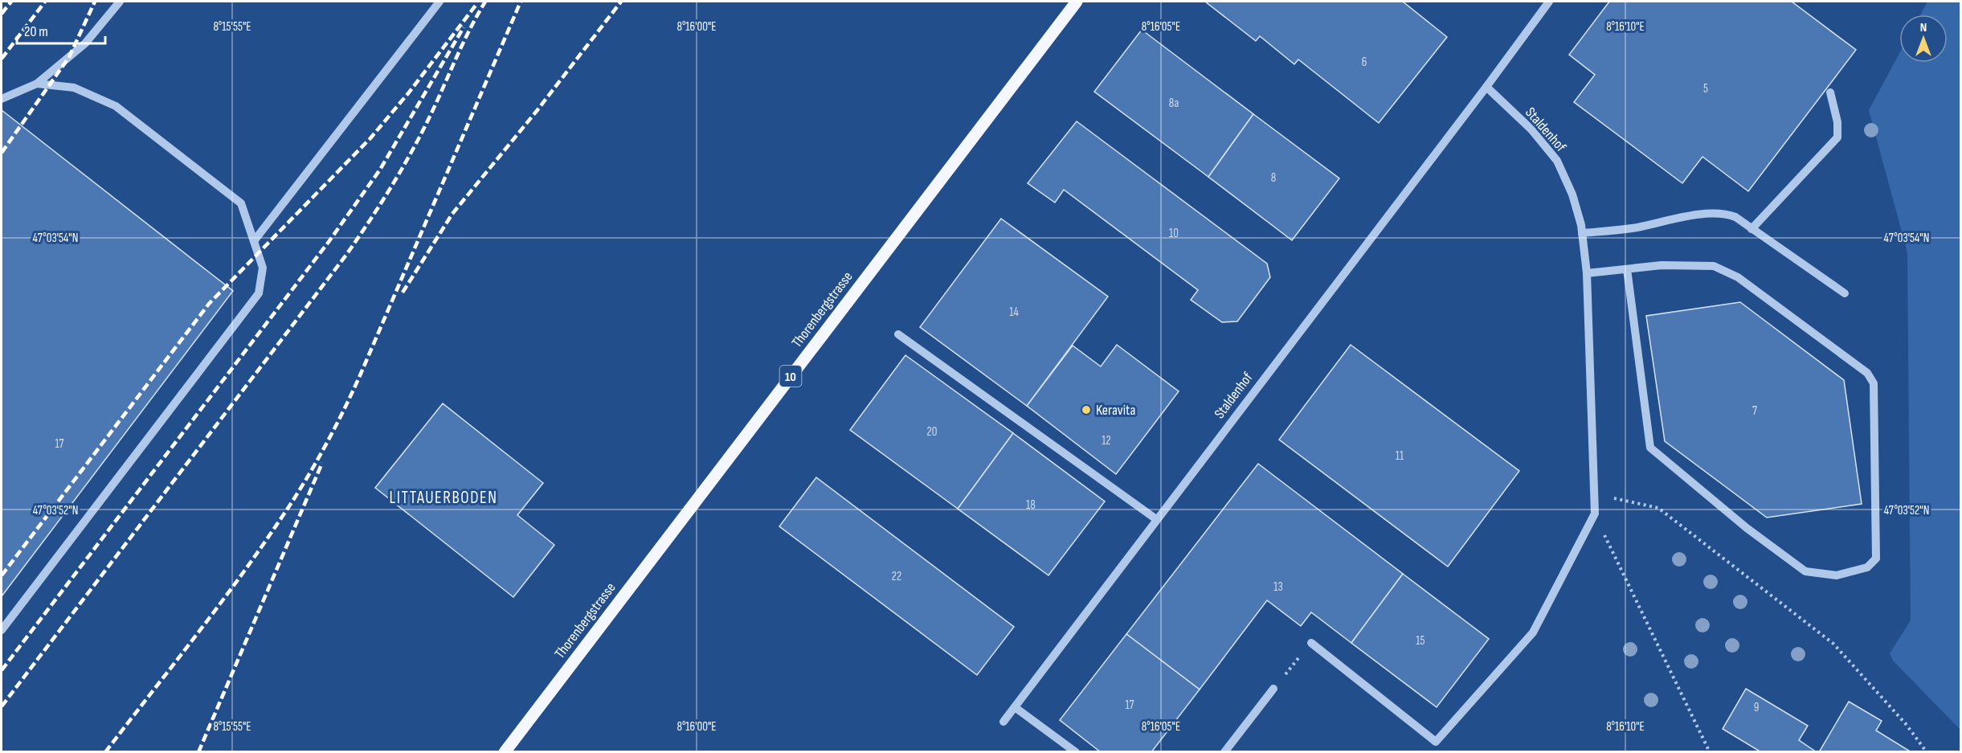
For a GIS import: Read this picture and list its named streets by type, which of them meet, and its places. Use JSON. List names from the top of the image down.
{
  "streets": {
    "main road": ["Thorenbergstrasse", "10"],
    "street": ["Staldenhof"]
  },
  "districts": ["LITTAUERBODEN"],
  "places": ["Keravita"],
  "house_numbers": [
    "6",
    "5",
    "8a",
    "8",
    "10",
    "14",
    "7",
    "20",
    "12",
    "17",
    "11",
    "18",
    "22",
    "13",
    "15",
    "17",
    "9"
  ],
  "scale_bar": "20 m",
  "north": "top",
  "coordinates": [
    "8°15'55\"E",
    "8°16'00\"E",
    "8°16'05\"E",
    "8°16'10\"E",
    "47°03'54\"N",
    "47°03'52\"N"
  ]
}
